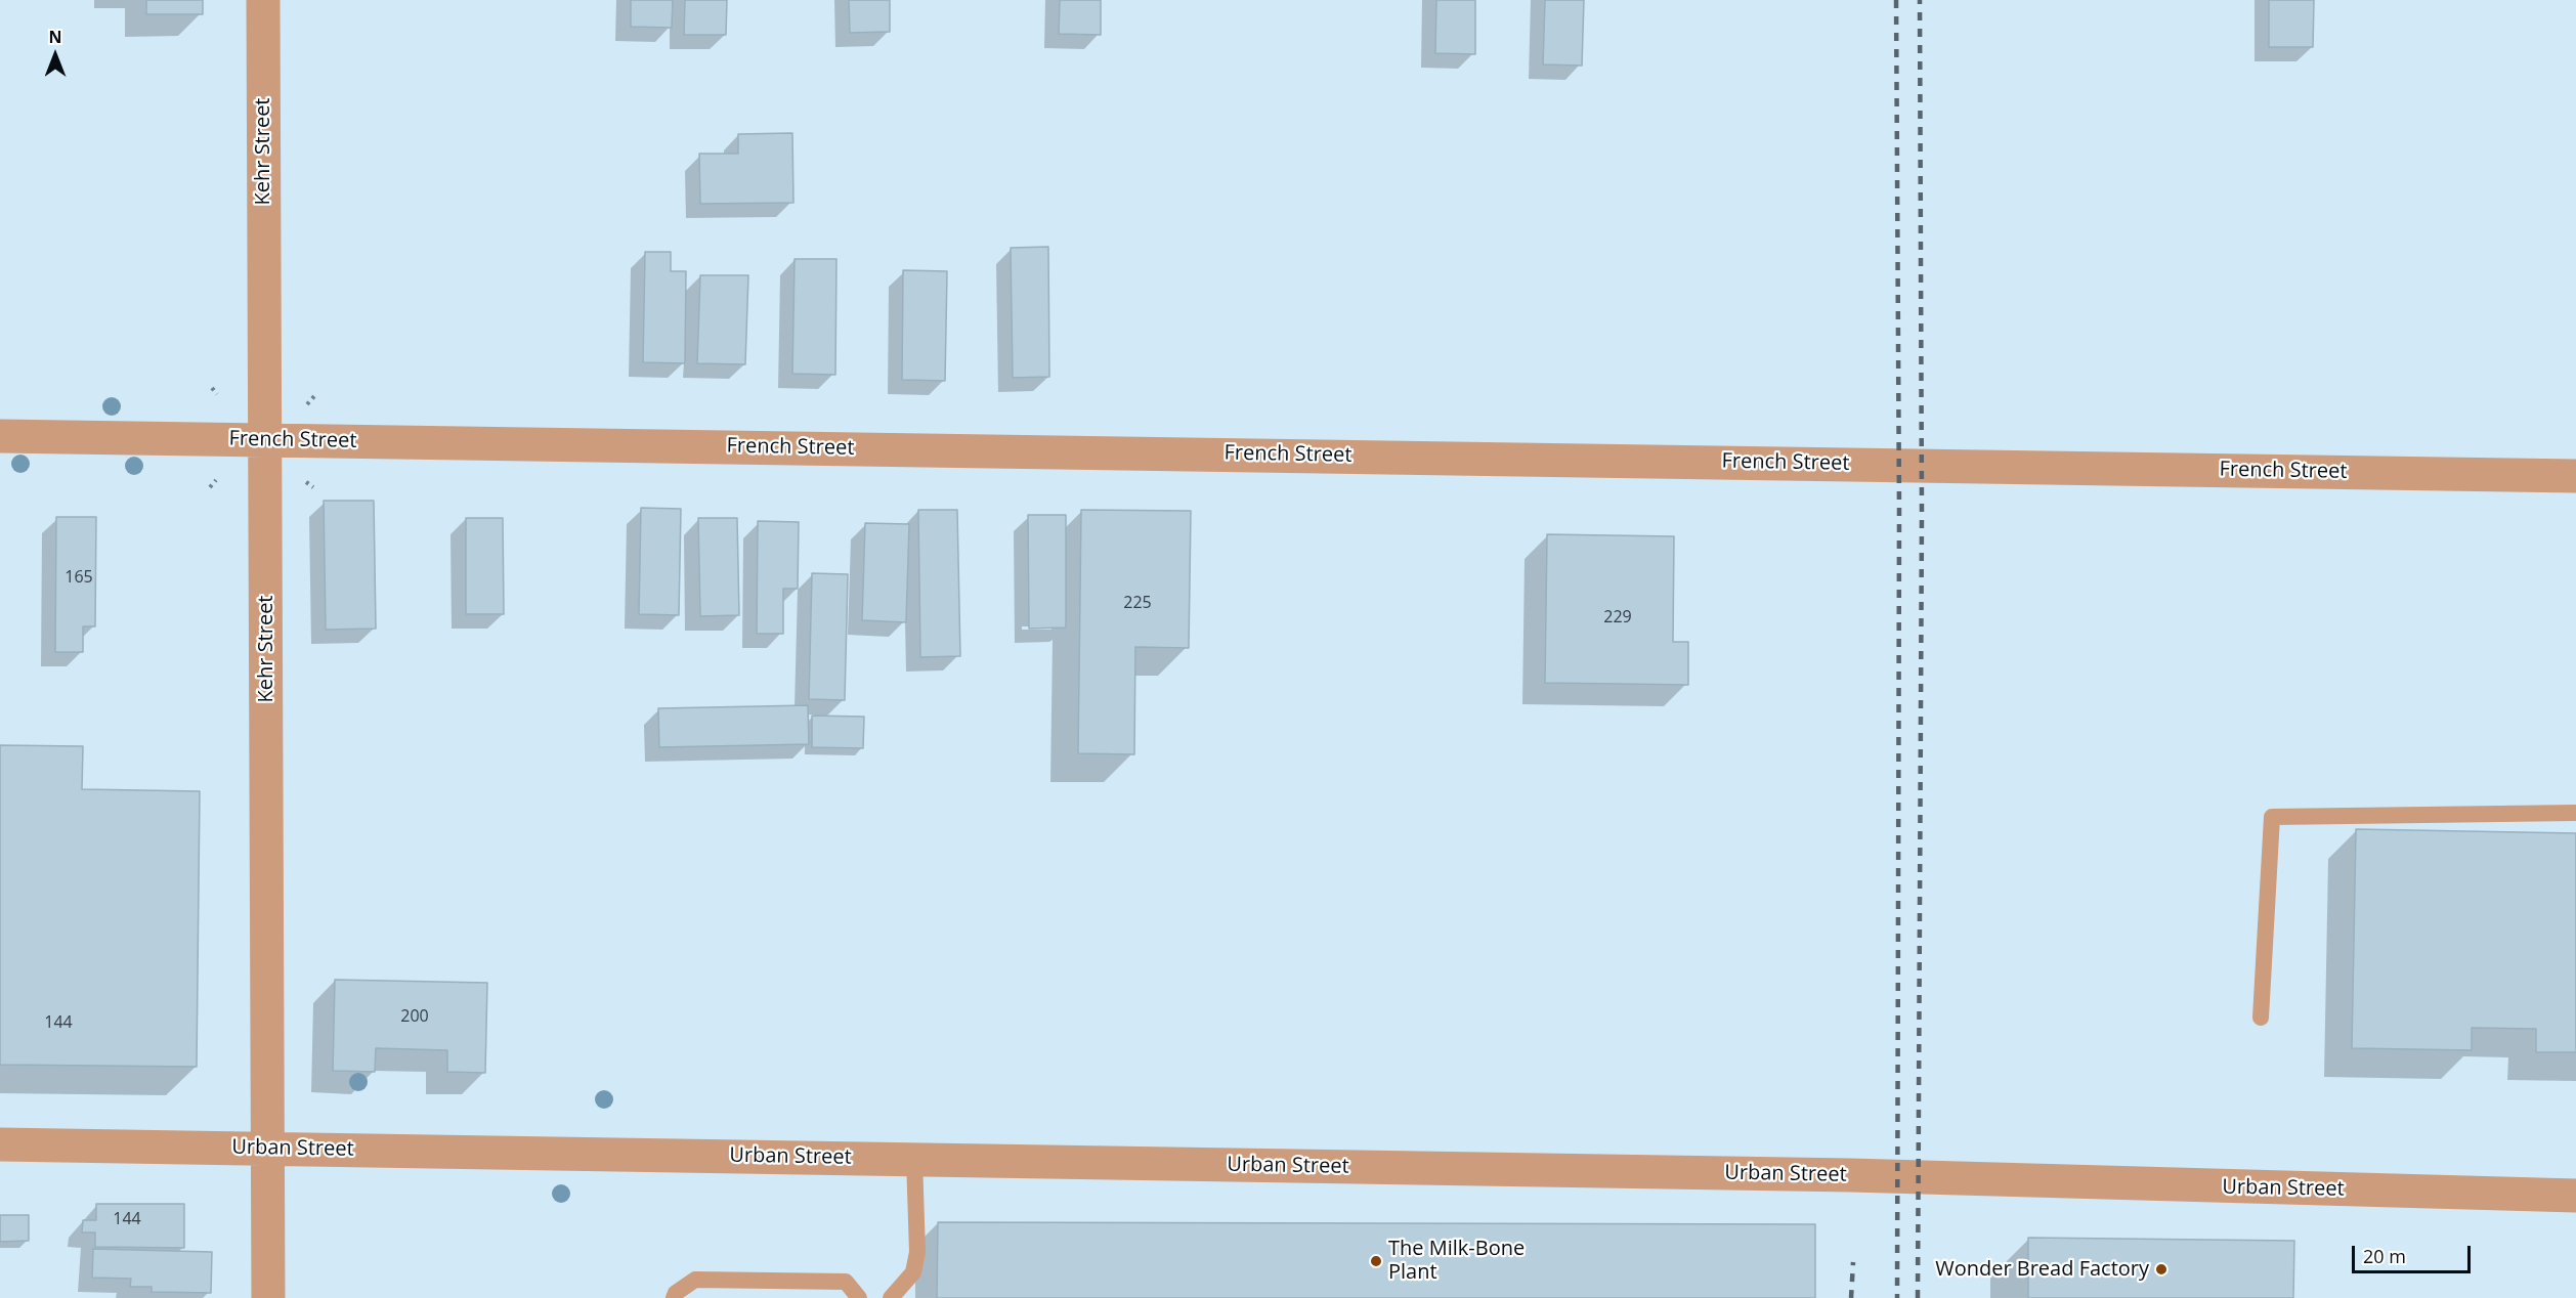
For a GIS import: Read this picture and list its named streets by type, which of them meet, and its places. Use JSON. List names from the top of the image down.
{
  "streets": {
    "street": ["Kehr Street", "French Street", "Urban Street"]
  },
  "crossings": [
    ["Kehr Street", "French Street"],
    ["Kehr Street", "Urban Street"]
  ],
  "places": ["The Milk-Bone Plant", "Wonder Bread Factory"],
  "house_numbers": [
    "165",
    "225",
    "229",
    "200",
    "144",
    "144"
  ],
  "scale_bar": "20 m",
  "north": "top"
}
